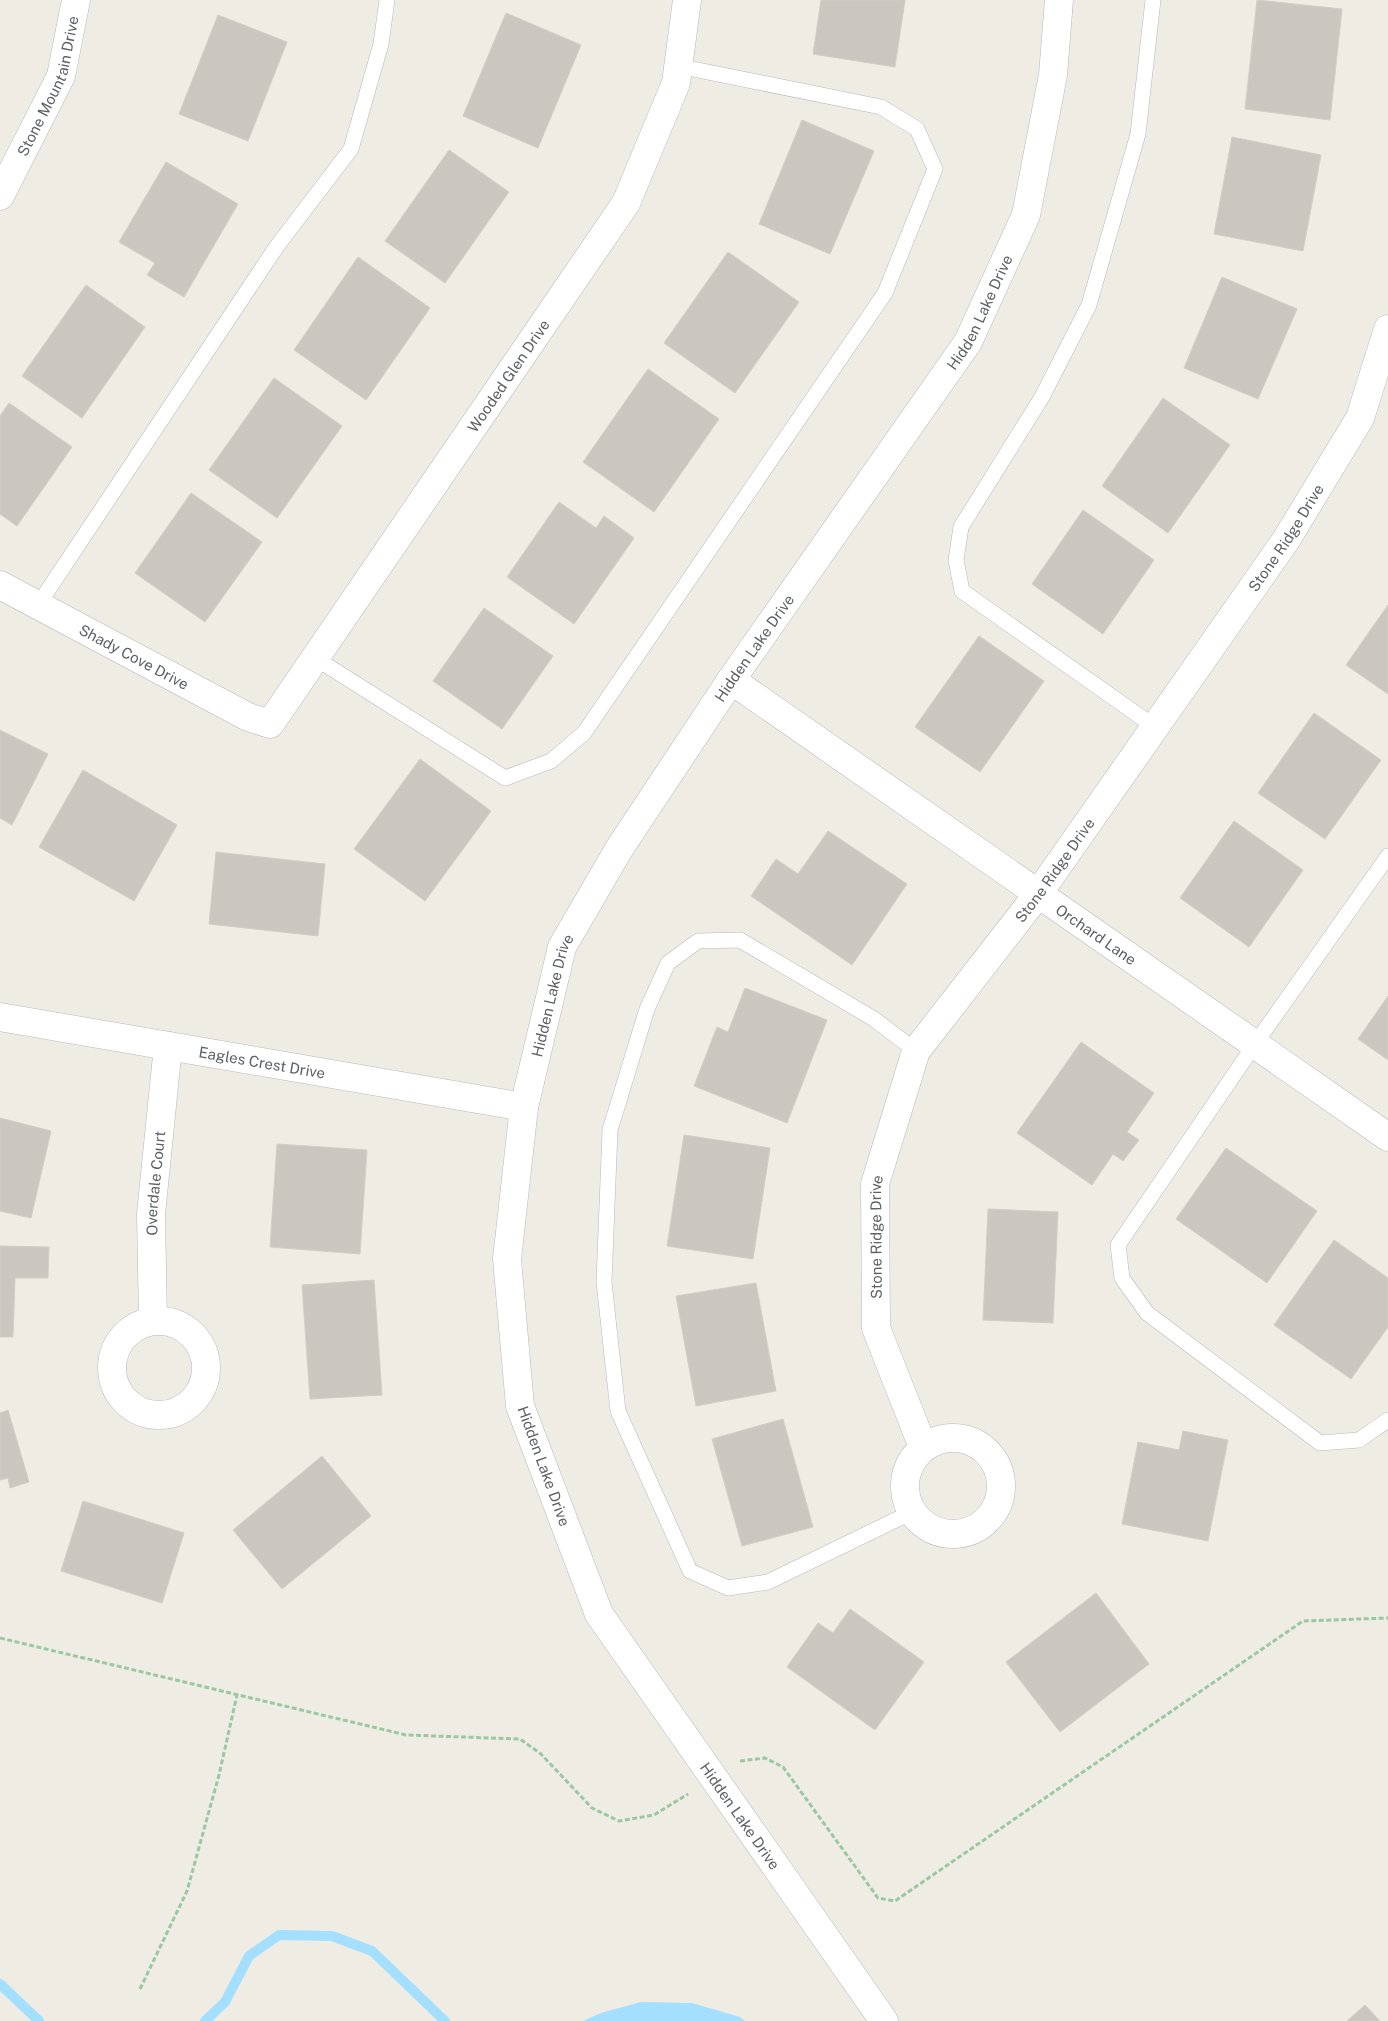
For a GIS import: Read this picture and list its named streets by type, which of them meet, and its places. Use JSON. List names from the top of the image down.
{
  "streets": {
    "street": [
      "Stone Mountain Drive",
      "Hidden Lake Drive",
      "Wooded Glen Drive",
      "Stone Ridge Drive",
      "Shady Cove Drive",
      "Orchard Lane",
      "Eagles Crest Drive",
      "Overdale Court"
    ]
  },
  "crossings": [
    ["Hidden Lake Drive", "Orchard Lane"],
    ["Hidden Lake Drive", "Eagles Crest Drive"],
    ["Wooded Glen Drive", "Shady Cove Drive"],
    ["Stone Ridge Drive", "Orchard Lane"],
    ["Eagles Crest Drive", "Overdale Court"]
  ]
}
